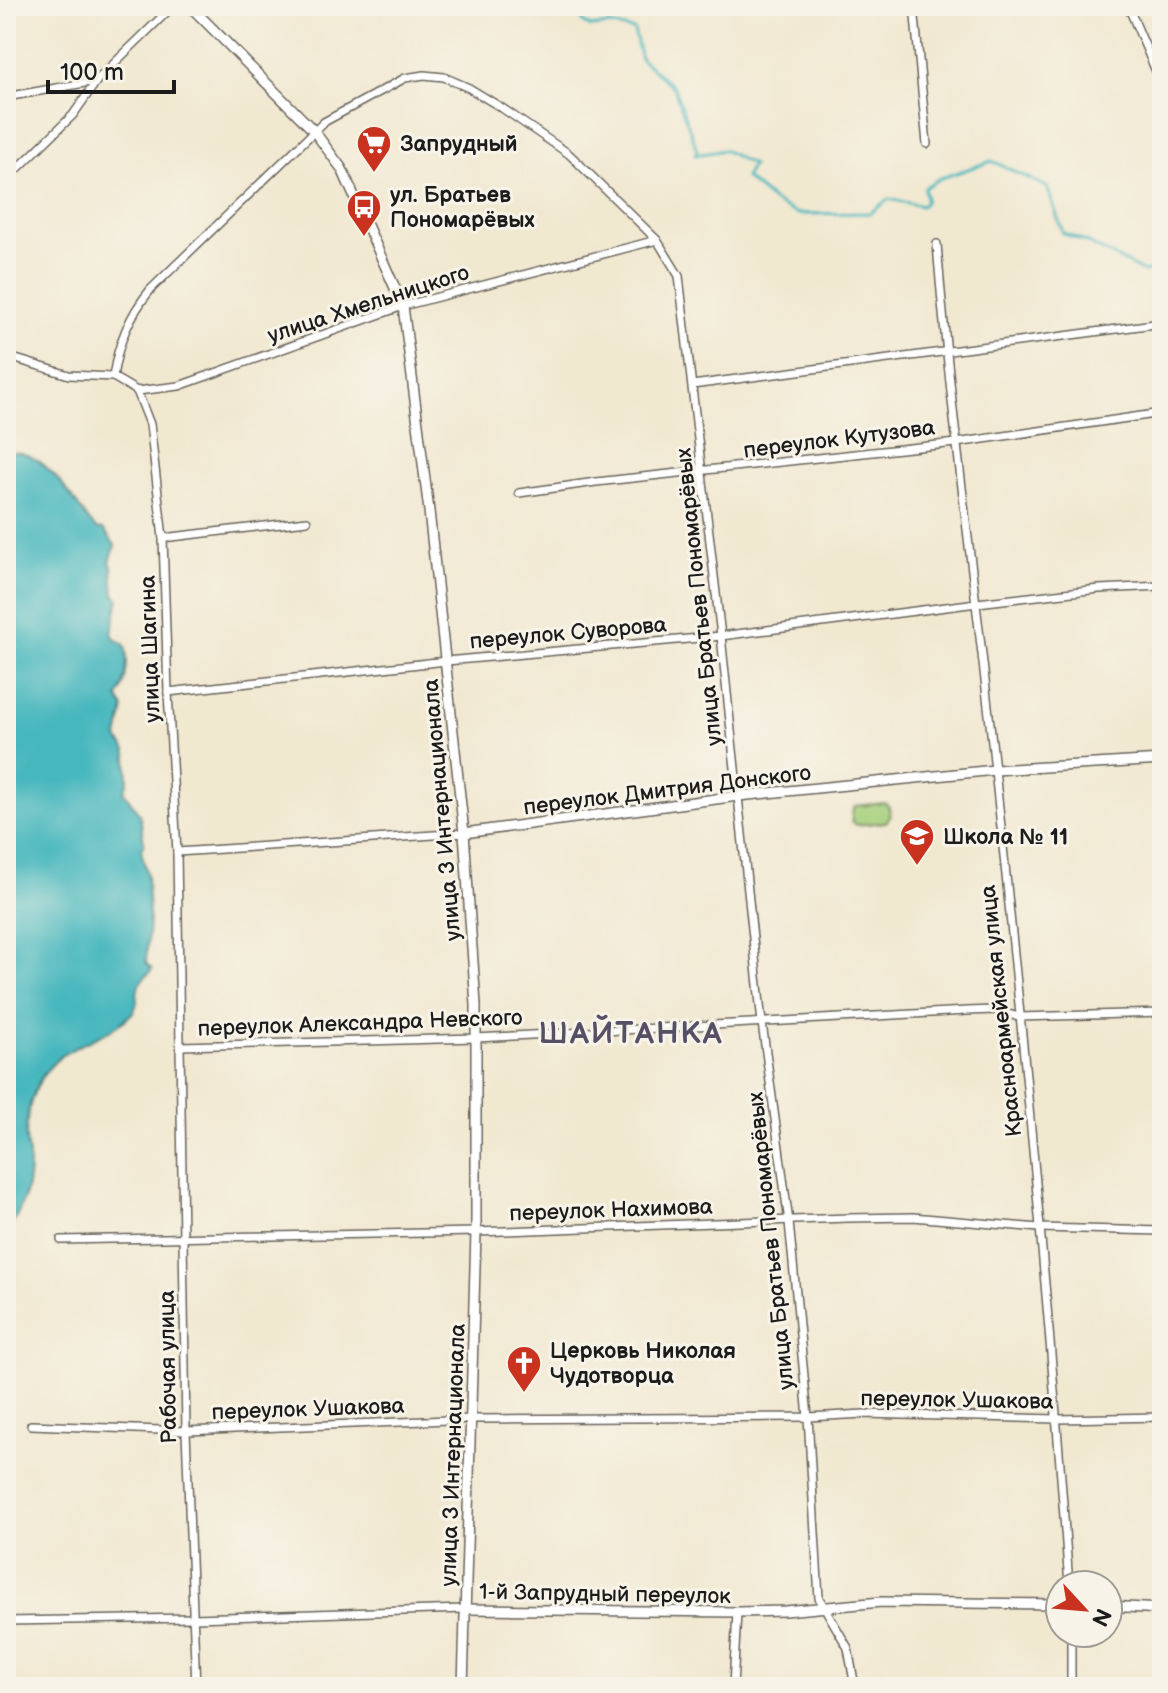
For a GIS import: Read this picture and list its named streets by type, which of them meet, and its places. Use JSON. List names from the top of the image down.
{
  "streets": {
    "street": [
      "улица Хмельницкого",
      "переулок Кутузова",
      "улица Братьев Пономарёвых",
      "переулок Суворова",
      "улица Шагина",
      "переулок Дмитрия Донского",
      "улица 3 Интернационала",
      "Красноармейская улица",
      "переулок Александра Невского",
      "переулок Нахимова",
      "Рабочая улица",
      "переулок Ушакова",
      "1-й Запрудный переулок"
    ]
  },
  "crossings": [
    ["улица Хмельницкого", "улица Братьев Пономарёвых"],
    ["улица Хмельницкого", "улица Шагина"],
    ["улица Хмельницкого", "улица 3 Интернационала"],
    ["переулок Кутузова", "улица Братьев Пономарёвых"],
    ["переулок Кутузова", "Красноармейская улица"],
    ["улица Братьев Пономарёвых", "переулок Суворова"],
    ["улица Братьев Пономарёвых", "переулок Дмитрия Донского"],
    ["улица Братьев Пономарёвых", "улица 3 Интернационала"],
    ["улица Братьев Пономарёвых", "переулок Александра Невского"],
    ["улица Братьев Пономарёвых", "переулок Нахимова"],
    ["улица Братьев Пономарёвых", "переулок Ушакова"],
    ["улица Братьев Пономарёвых", "1-й Запрудный переулок"],
    ["переулок Суворова", "улица Шагина"],
    ["переулок Суворова", "улица 3 Интернационала"],
    ["переулок Суворова", "Красноармейская улица"],
    ["улица Шагина", "переулок Дмитрия Донского"],
    ["улица Шагина", "переулок Александра Невского"],
    ["улица Шагина", "Рабочая улица"],
    ["переулок Дмитрия Донского", "улица 3 Интернационала"],
    ["переулок Дмитрия Донского", "Красноармейская улица"],
    ["улица 3 Интернационала", "переулок Александра Невского"],
    ["улица 3 Интернационала", "переулок Нахимова"],
    ["улица 3 Интернационала", "переулок Ушакова"],
    ["улица 3 Интернационала", "1-й Запрудный переулок"],
    ["Красноармейская улица", "переулок Александра Невского"],
    ["Красноармейская улица", "переулок Нахимова"],
    ["Красноармейская улица", "переулок Ушакова"],
    ["переулок Александра Невского", "Рабочая улица"],
    ["переулок Нахимова", "Рабочая улица"],
    ["Рабочая улица", "переулок Ушакова"],
    ["Рабочая улица", "1-й Запрудный переулок"]
  ],
  "districts": ["ШАЙТАНКА"],
  "places": {
    "supermarket": ["Запрудный"],
    "bus stop": ["ул. Братьев Пономарёвых"],
    "school or university": ["Школа № 11"],
    "church": ["Церковь Николая Чудотворца"]
  },
  "scale_bar": "100 m",
  "north": "bottom right"
}
